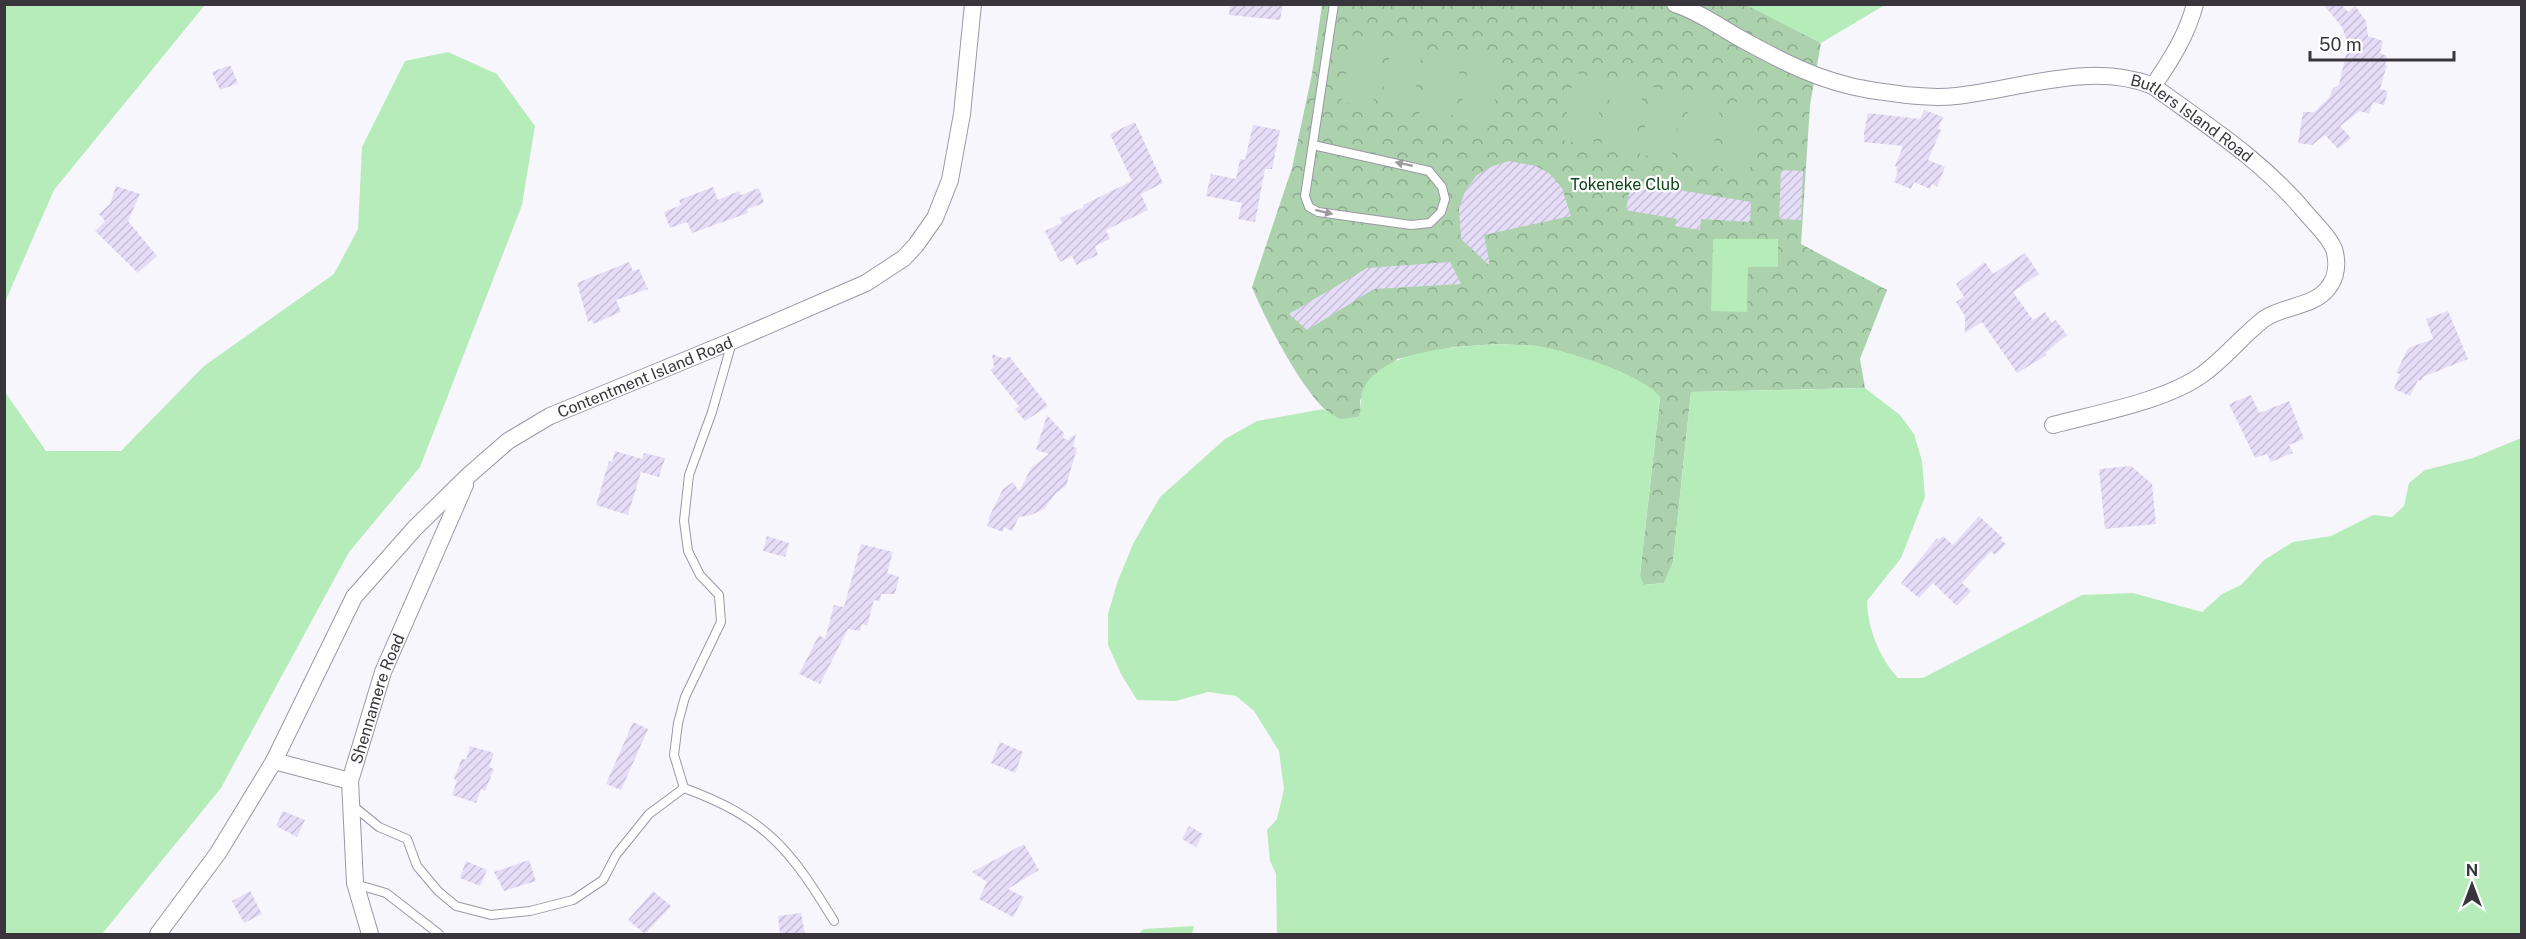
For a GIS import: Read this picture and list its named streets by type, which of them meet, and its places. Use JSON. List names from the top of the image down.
{
  "streets": {
    "street": ["Butlers Island Road", "Contentment Island Road", "Shennamere Road"]
  },
  "crossings": [
    ["Contentment Island Road", "Shennamere Road"]
  ],
  "parks": ["Tokeneke Club"],
  "scale_bar": "50 m",
  "north": "top"
}
